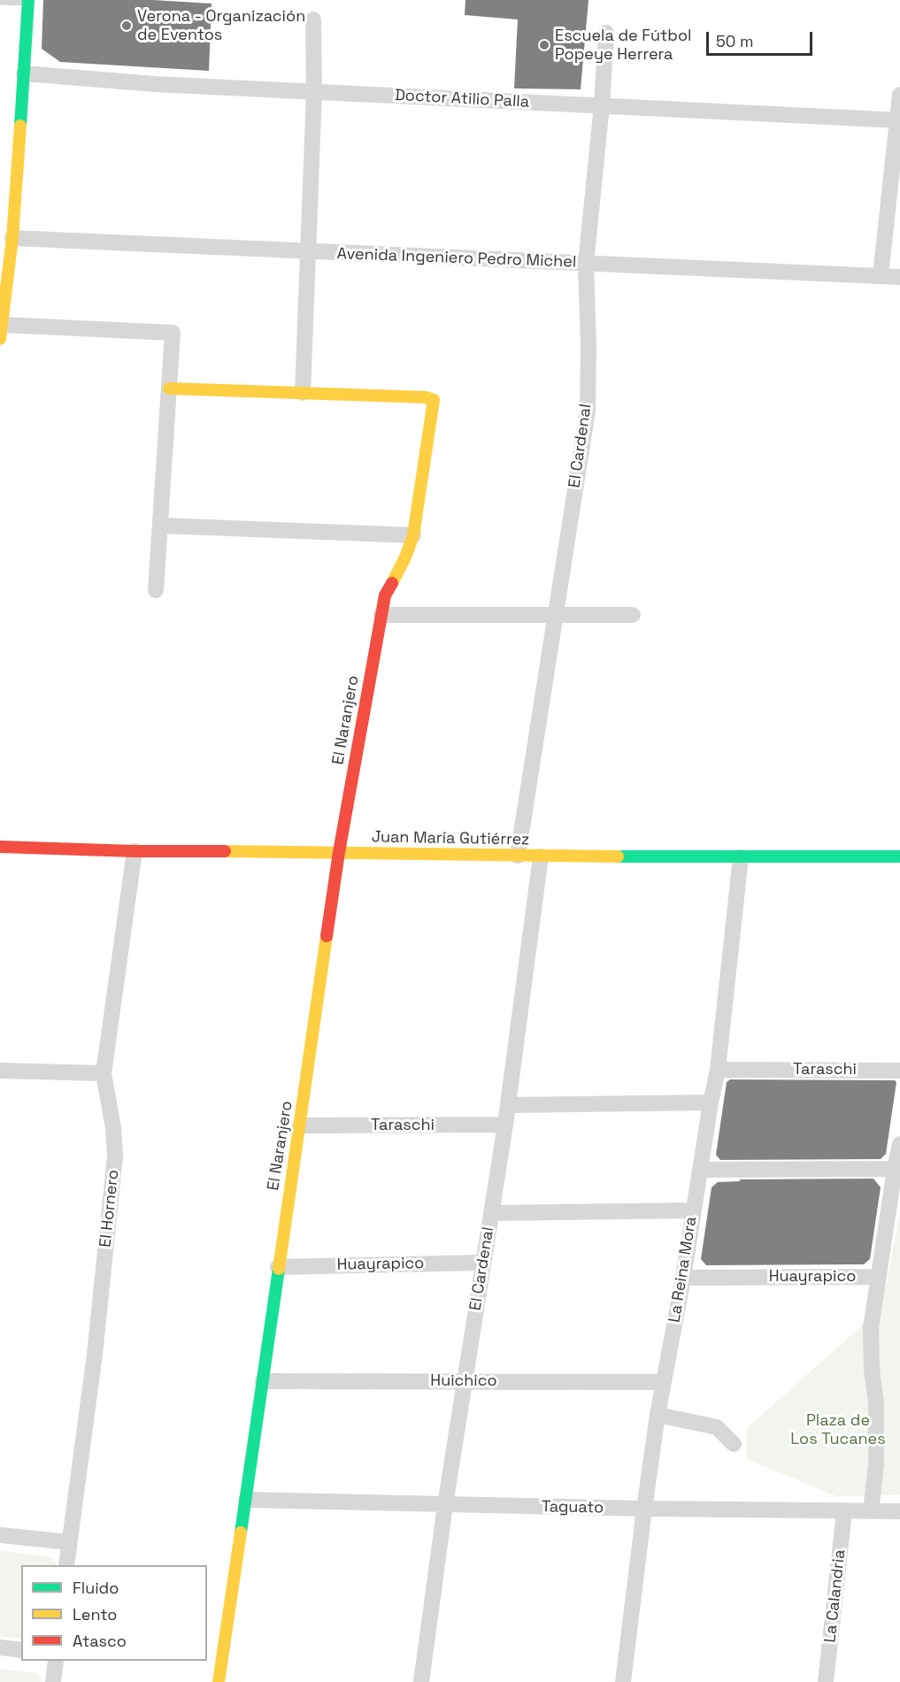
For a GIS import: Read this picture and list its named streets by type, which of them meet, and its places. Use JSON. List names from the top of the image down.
{
  "streets": {
    "street": [
      "Doctor Atilio Palla",
      "Avenida Ingeniero Pedro Michel",
      "El Cardenal",
      "El Naranjero",
      "Juan María Gutiérrez",
      "Taraschi",
      "El Hornero",
      "Huayrapico",
      "La Reina Mora",
      "Huichico",
      "Taguato",
      "La Calandria"
    ]
  },
  "crossings": [
    ["Doctor Atilio Palla", "El Cardenal"],
    ["Avenida Ingeniero Pedro Michel", "El Cardenal"],
    ["El Cardenal", "Juan María Gutiérrez"],
    ["El Cardenal", "Taraschi"],
    ["El Cardenal", "Huayrapico"],
    ["El Cardenal", "Huichico"],
    ["El Cardenal", "Taguato"],
    ["El Naranjero", "Juan María Gutiérrez"],
    ["El Naranjero", "Taraschi"],
    ["El Naranjero", "Huayrapico"],
    ["El Naranjero", "Huichico"],
    ["El Naranjero", "Taguato"],
    ["Juan María Gutiérrez", "El Hornero"],
    ["Juan María Gutiérrez", "La Reina Mora"],
    ["Taraschi", "La Reina Mora"],
    ["Huayrapico", "La Reina Mora"],
    ["La Reina Mora", "Huichico"],
    ["La Reina Mora", "Taguato"],
    ["Taguato", "La Calandria"]
  ],
  "parks": ["Plaza de Los Tucanes"],
  "places": ["Verona - Organización de Eventos", "Escuela de Fútbol Popeye Herrera"],
  "legend": ["Fluido", "Lento", "Atasco"],
  "scale_bar": "50 m"
}
